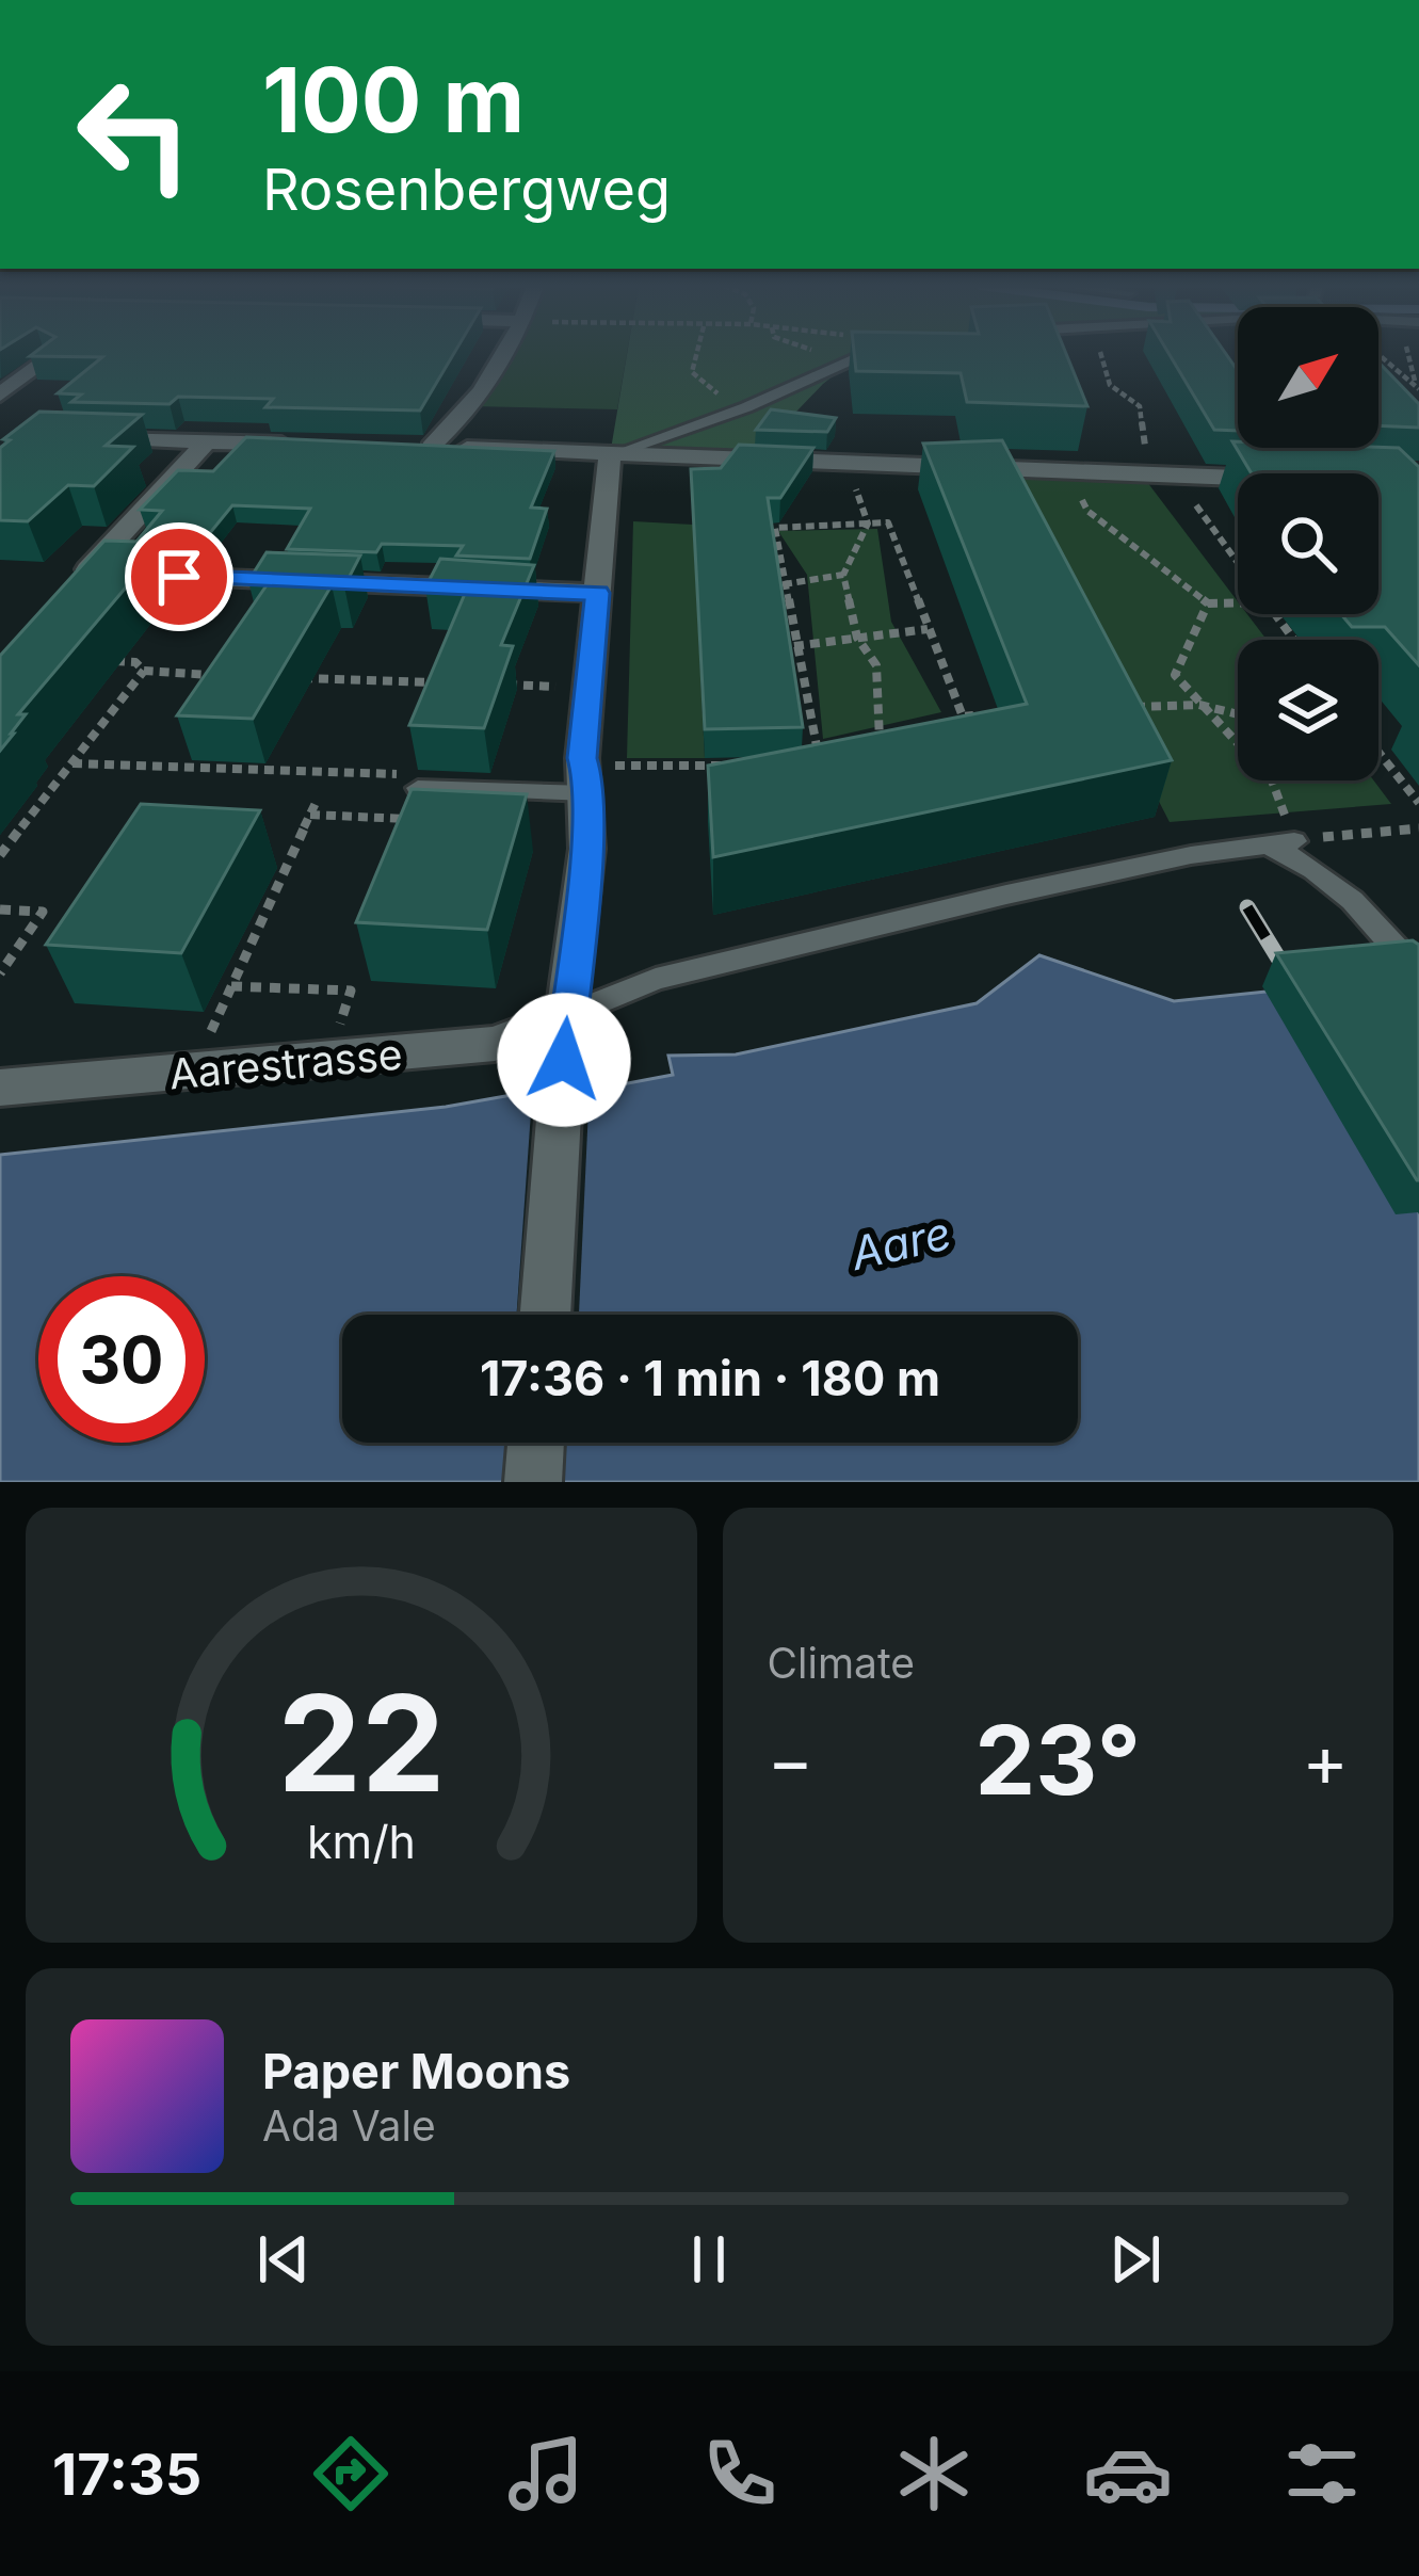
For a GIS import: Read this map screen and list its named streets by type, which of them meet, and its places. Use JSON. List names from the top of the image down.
{
  "streets": {
    "street": ["Aarestrasse"]
  },
  "water": ["Aare"],
  "north": "top right",
  "page": {
    "turn": ["100 m", "Rosenbergweg"],
    "limit": "30",
    "trip": "17:36 · 1 min · 180 m",
    "tile": "Climate",
    "heat": ["−", "23°", "+"],
    "song": ["Paper Moons", "Ada Vale"],
    "tabs": "17:35",
    "gauge": ["22", "km/h"]
  }
}
